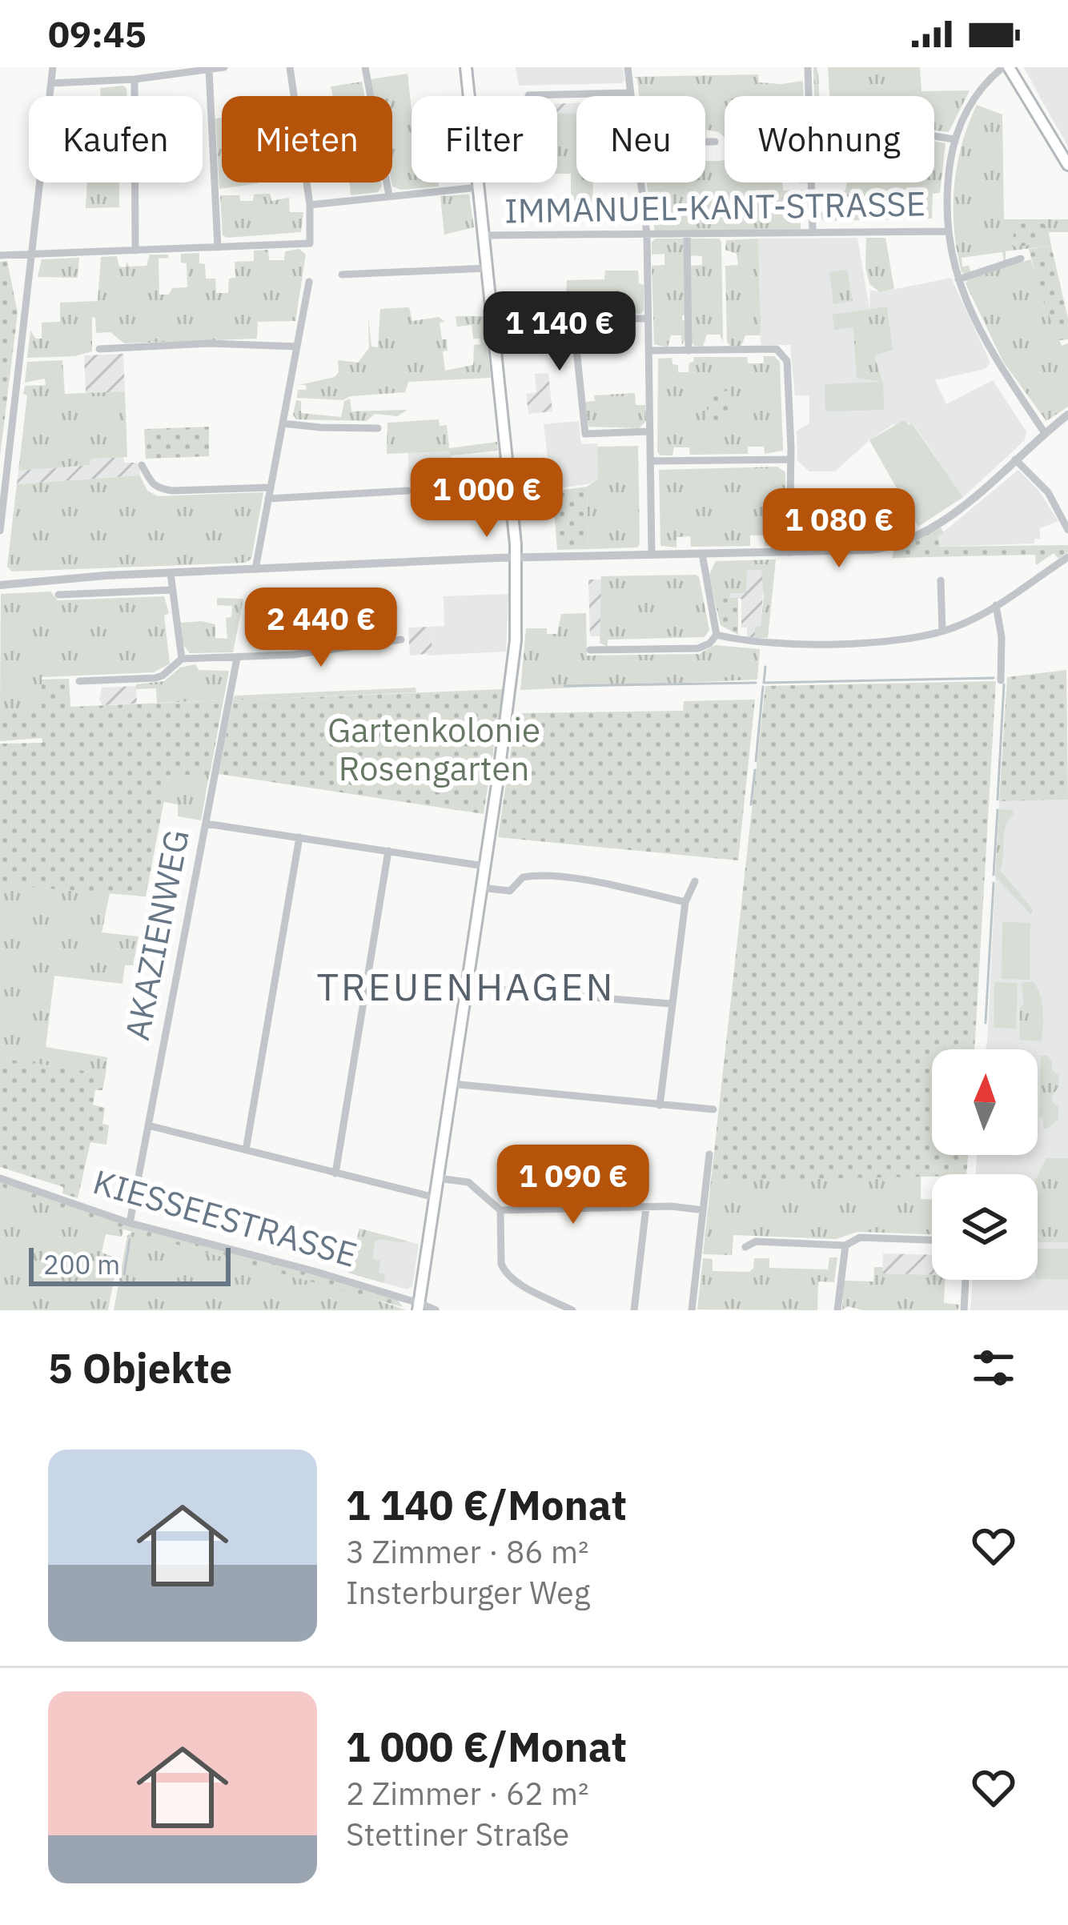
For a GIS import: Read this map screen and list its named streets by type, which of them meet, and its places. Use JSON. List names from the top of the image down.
{
  "streets": {
    "street": ["IMMANUEL-KANT-STRASSE", "AKAZIENWEG", "KIESSEESTRASSE"]
  },
  "crossings": [
    ["AKAZIENWEG", "KIESSEESTRASSE"]
  ],
  "districts": ["TREUENHAGEN"],
  "parks": ["Gartenkolonie Rosengarten"],
  "scale_bar": "200 m",
  "north": "top",
  "page": {
    "status": "09:45",
    "chip": [
      "Kaufen",
      "Mieten",
      "Filter",
      "Neu",
      "Wohnung"
    ],
    "price": [
      "1 140 €",
      "1 000 €",
      "1 080 €",
      "2 440 €",
      "1 090 €"
    ],
    "scale": "200 m",
    "heading": "5 Objekte",
    "list": [
      {
        "name": "1 140 €/Monat",
        "note": "3 Zimmer · 86 m² · Insterburger Weg"
      },
      {
        "name": "1 000 €/Monat",
        "note": "2 Zimmer · 62 m² · Stettiner Straße"
      }
    ]
  }
}
